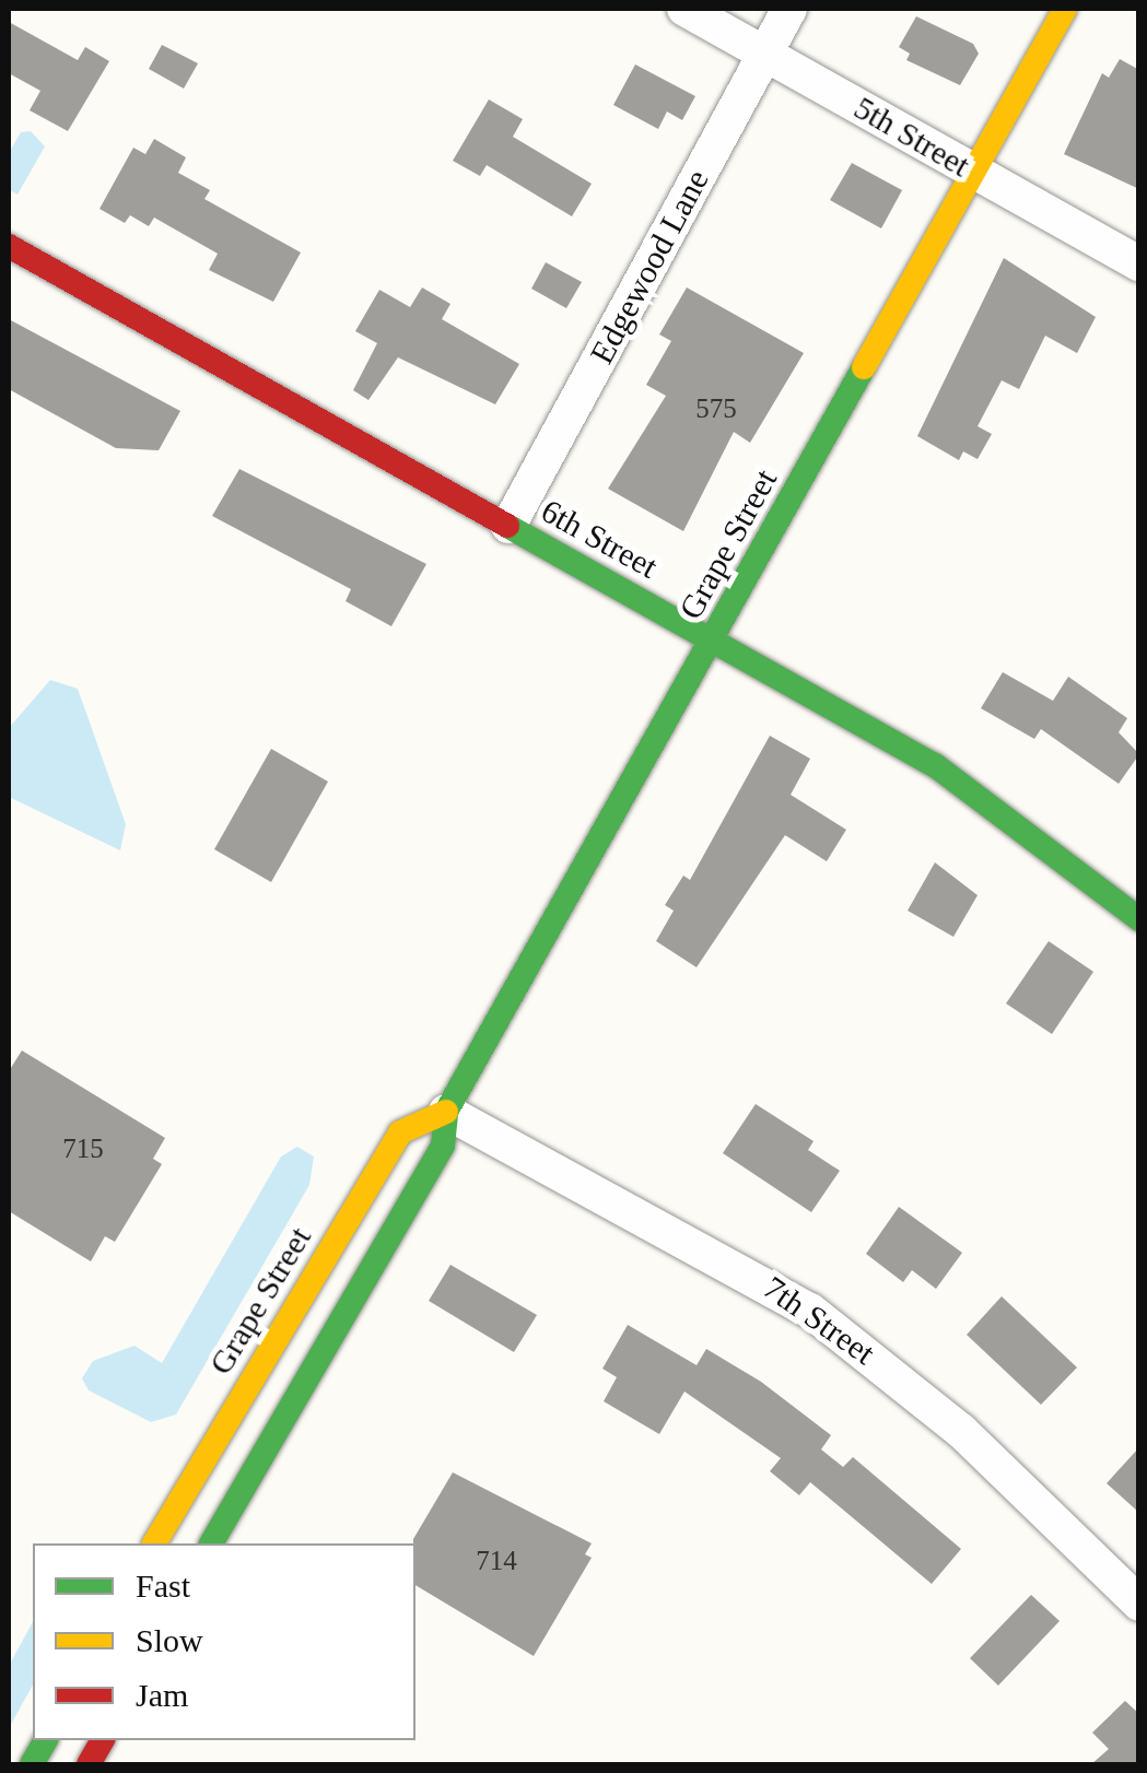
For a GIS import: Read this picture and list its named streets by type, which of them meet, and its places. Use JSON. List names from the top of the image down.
{
  "streets": {
    "main road": ["6th Street", "Grape Street"],
    "street": ["5th Street", "Edgewood Lane", "7th Street"]
  },
  "crossings": [
    ["5th Street", "Edgewood Lane"],
    ["5th Street", "Grape Street"],
    ["Edgewood Lane", "6th Street"],
    ["6th Street", "Grape Street"],
    ["Grape Street", "7th Street"]
  ],
  "house_numbers": ["575", "715", "714"],
  "legend": ["Fast", "Slow", "Jam"]
}
